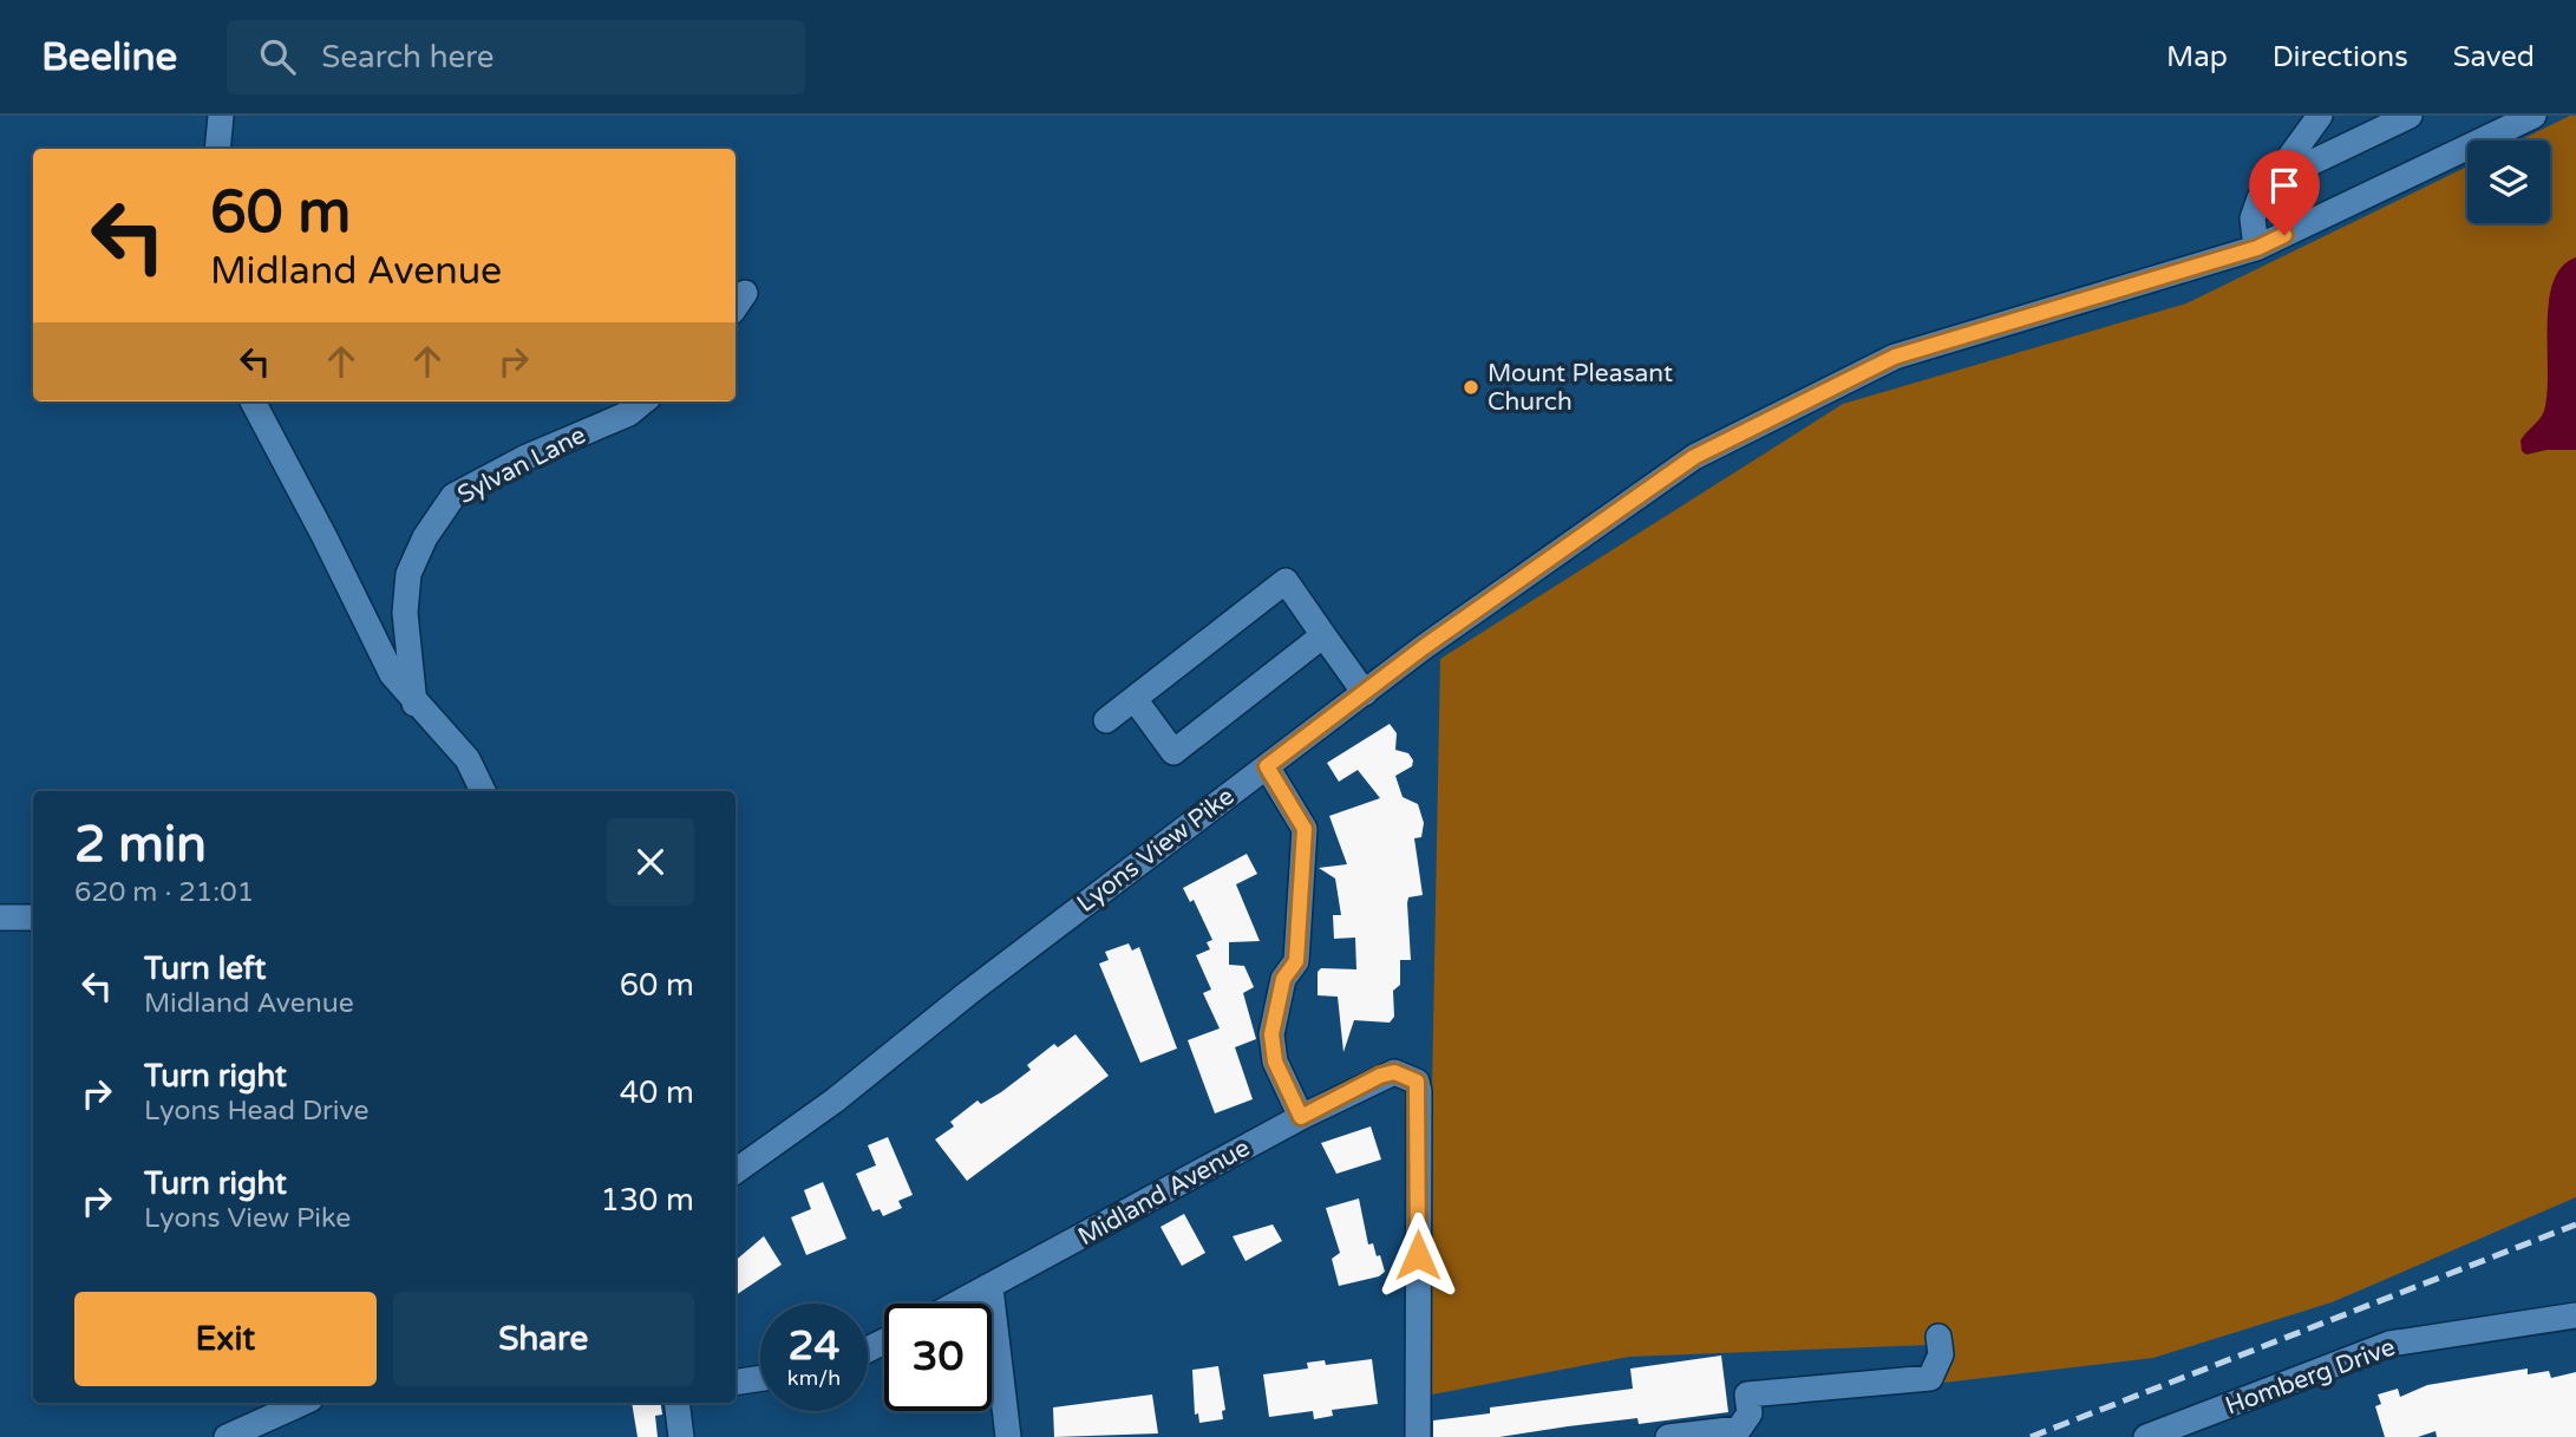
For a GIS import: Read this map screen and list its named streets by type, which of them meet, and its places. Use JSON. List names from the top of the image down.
{
  "streets": {
    "street": [
      "Sylvan Lane",
      "Lyons View Pike",
      "Midland Avenue",
      "Homberg Drive"
    ]
  },
  "places": ["Mount Pleasant Church"],
  "page": {
    "header": "Beeline",
    "search": "Search here",
    "nav": ["Map", "Directions", "Saved"],
    "turn": ["60 m", "Midland Avenue"],
    "heading": ["2 min", "620 m · 21:01"],
    "list": [
      {
        "name": "Turn left",
        "note": "Midland Avenue",
        "value": "60 m"
      },
      {
        "name": "Turn right",
        "note": "Lyons Head Drive",
        "value": "40 m"
      },
      {
        "name": "Turn right",
        "note": "Lyons View Pike",
        "value": "130 m"
      }
    ],
    "buttons": ["Exit", "Share"],
    "speed": "24 km/h",
    "limit": "30"
  }
}
